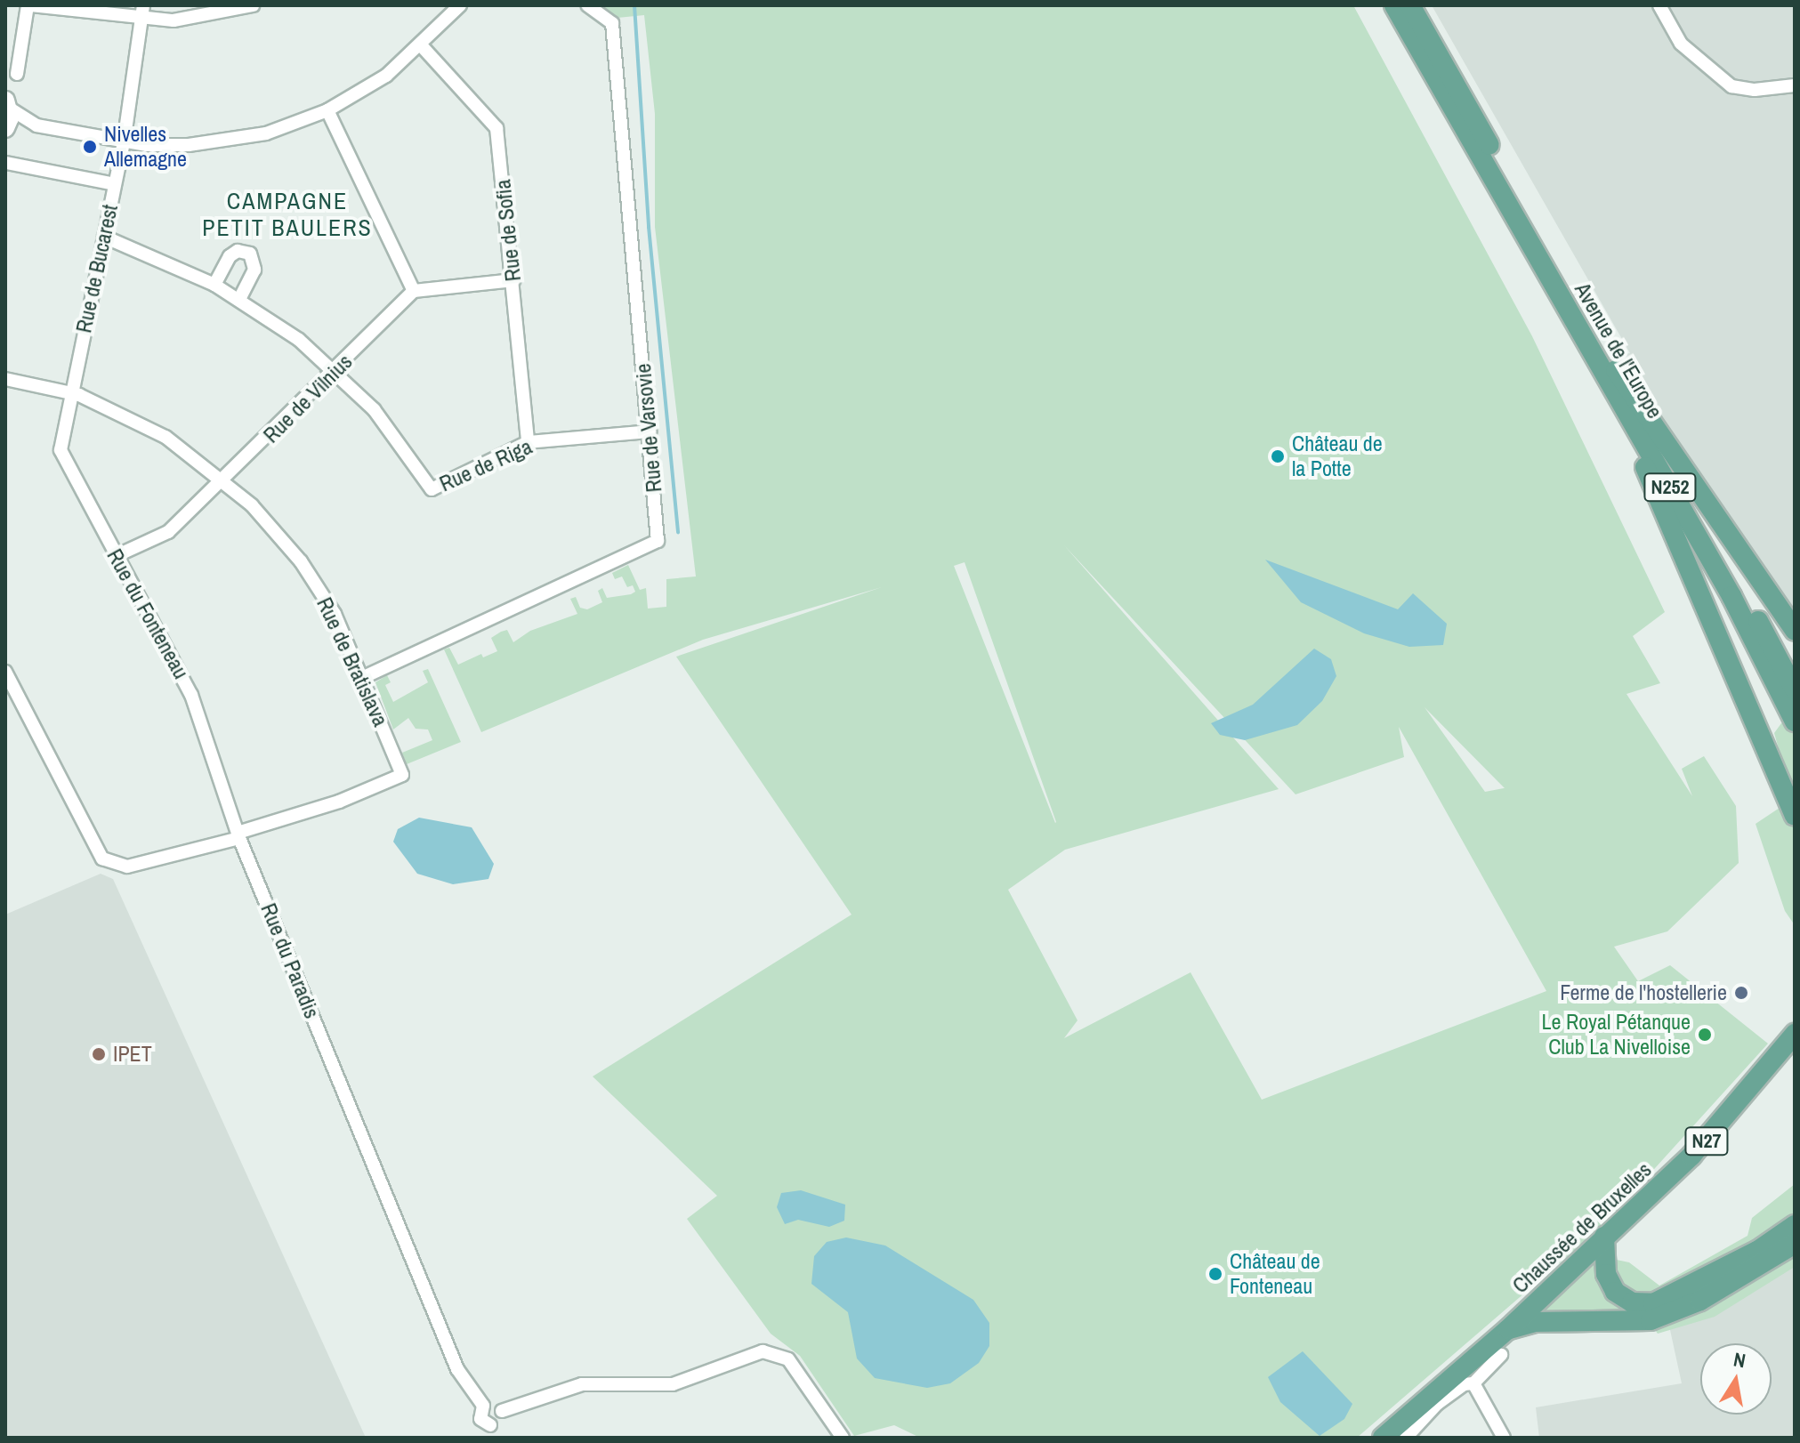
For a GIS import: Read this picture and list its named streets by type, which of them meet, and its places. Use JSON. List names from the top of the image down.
{
  "streets": {
    "main road": [
      "Avenue de l'Europe",
      "N252",
      "N27",
      "Chaussée de Bruxelles"
    ],
    "street": [
      "Rue de Sofia",
      "Rue de Bucarest",
      "Rue de Vilnius",
      "Rue de Varsovie",
      "Rue de Riga",
      "Rue du Fonteneau",
      "Rue de Bratislava",
      "Rue du Paradis"
    ]
  },
  "crossings": [
    ["Rue de Sofia", "Rue de Riga"],
    ["Rue de Bucarest", "Rue du Fonteneau"],
    ["Rue de Bucarest", "Rue de Bratislava"],
    ["Rue de Vilnius", "Rue de Riga"],
    ["Rue de Vilnius", "Rue du Fonteneau"],
    ["Rue de Vilnius", "Rue de Bratislava"],
    ["Rue de Varsovie", "Rue de Riga"],
    ["Rue de Varsovie", "Rue de Bratislava"],
    ["Rue du Fonteneau", "Rue de Bratislava"],
    ["Rue du Fonteneau", "Rue du Paradis"],
    ["Rue de Bratislava", "Rue du Paradis"]
  ],
  "districts": ["CAMPAGNE PETIT BAULERS"],
  "places": [
    "Nivelles Allemagne",
    "Château de la Potte",
    "Ferme de l'hostellerie",
    "Le Royal Pétanque Club La Nivelloise",
    "IPET",
    "Château de Fonteneau"
  ],
  "north": "top"
}
